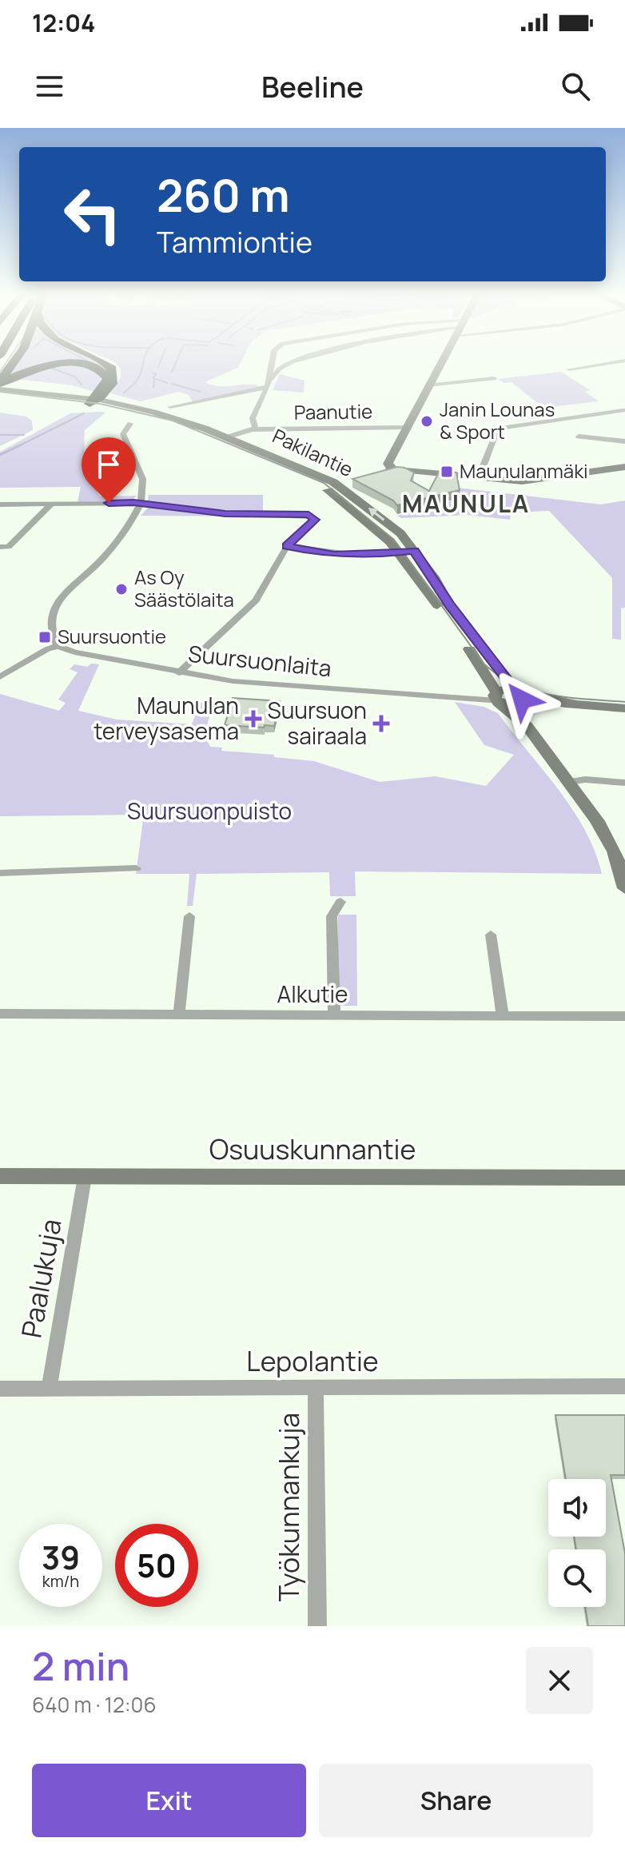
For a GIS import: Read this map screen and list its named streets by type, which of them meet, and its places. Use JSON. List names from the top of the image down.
{
  "streets": {
    "main road": ["Pakilantie", "Osuuskunnantie"],
    "street": [
      "Paanutie",
      "Suursuonlaita",
      "Alkutie",
      "Paalukuja",
      "Lepolantie",
      "Työkunnankuja"
    ]
  },
  "crossings": [
    ["Paanutie", "Pakilantie"],
    ["Pakilantie", "Suursuonlaita"],
    ["Osuuskunnantie", "Paalukuja"],
    ["Paalukuja", "Lepolantie"],
    ["Lepolantie", "Työkunnankuja"]
  ],
  "districts": ["MAUNULA"],
  "parks": ["Suursuonpuisto"],
  "places": {
    "other": ["Janin Lounas & Sport", "As Oy Säästölaita"],
    "transit": ["Maunulanmäki", "Suursuontie"],
    "health": ["Maunulan terveysasema", "Suursuon sairaala"]
  },
  "page": {
    "status": "12:04",
    "header": "Beeline",
    "turn": ["260 m", "Tammiontie"],
    "speed": "39 km/h",
    "limit": "50",
    "heading": ["2 min", "640 m · 12:06"],
    "buttons": ["Exit", "Share"]
  }
}
